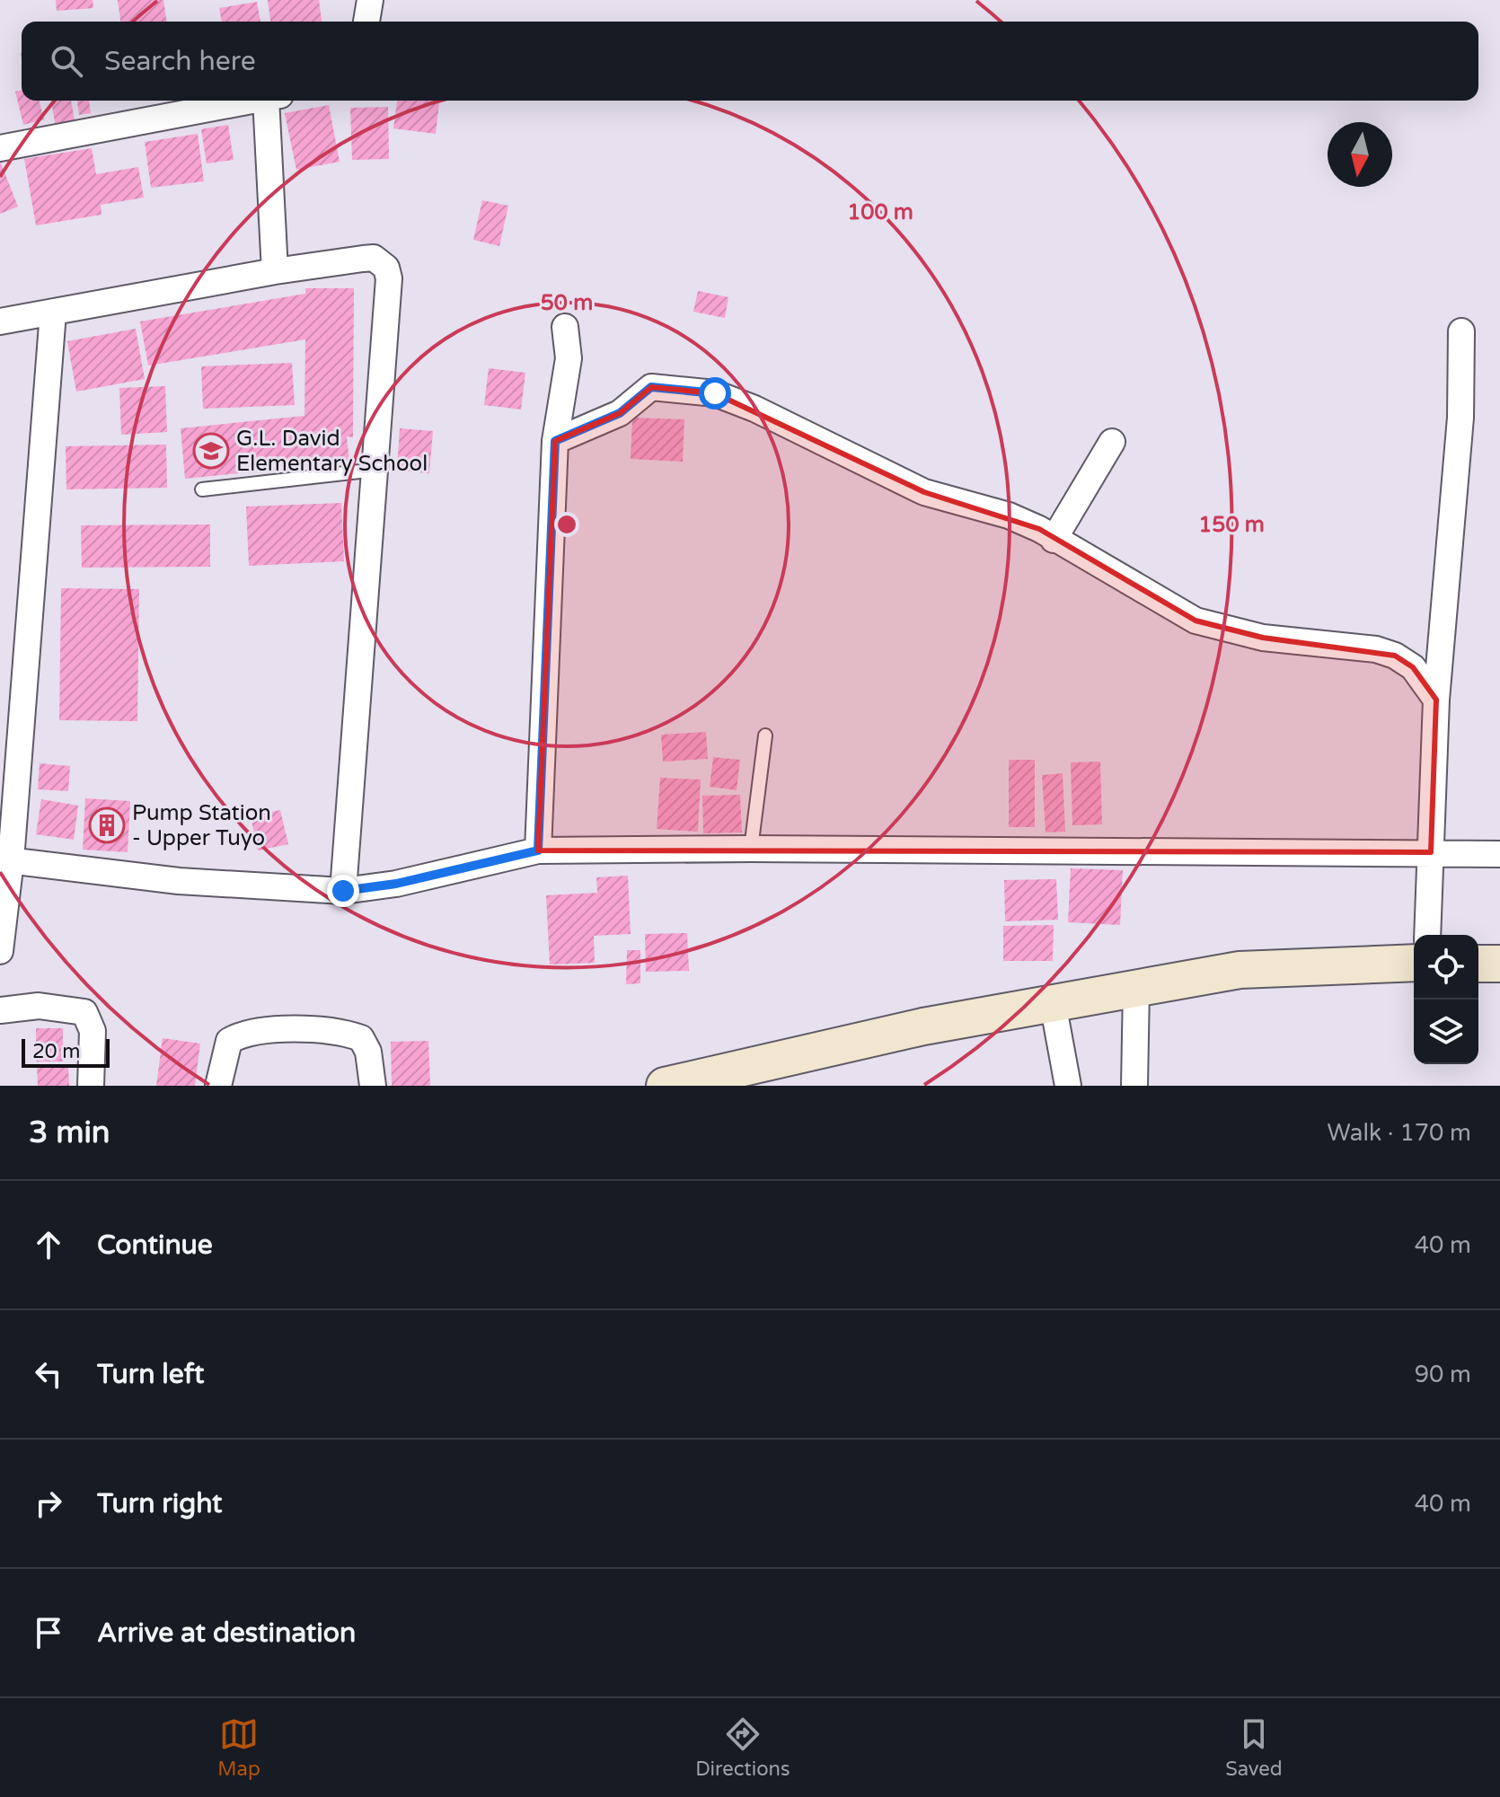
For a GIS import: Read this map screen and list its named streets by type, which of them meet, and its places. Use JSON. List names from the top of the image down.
{
  "places": {
    "school or university": ["G.L. David Elementary School"],
    "building": ["Pump Station - Upper Tuyo"]
  },
  "scale_bar": "20 m",
  "north": "bottom",
  "page": {
    "search": "Search here",
    "scale": "20 m",
    "heading": ["3 min", "Walk · 170 m"],
    "list": [
      ["Continue", "40 m"],
      ["Turn left", "90 m"],
      ["Turn right", "40 m"],
      "Arrive at destination"
    ],
    "nav": ["Map", "Directions", "Saved"]
  },
  "rings": ["100 m", "50 m", "150 m"]
}
